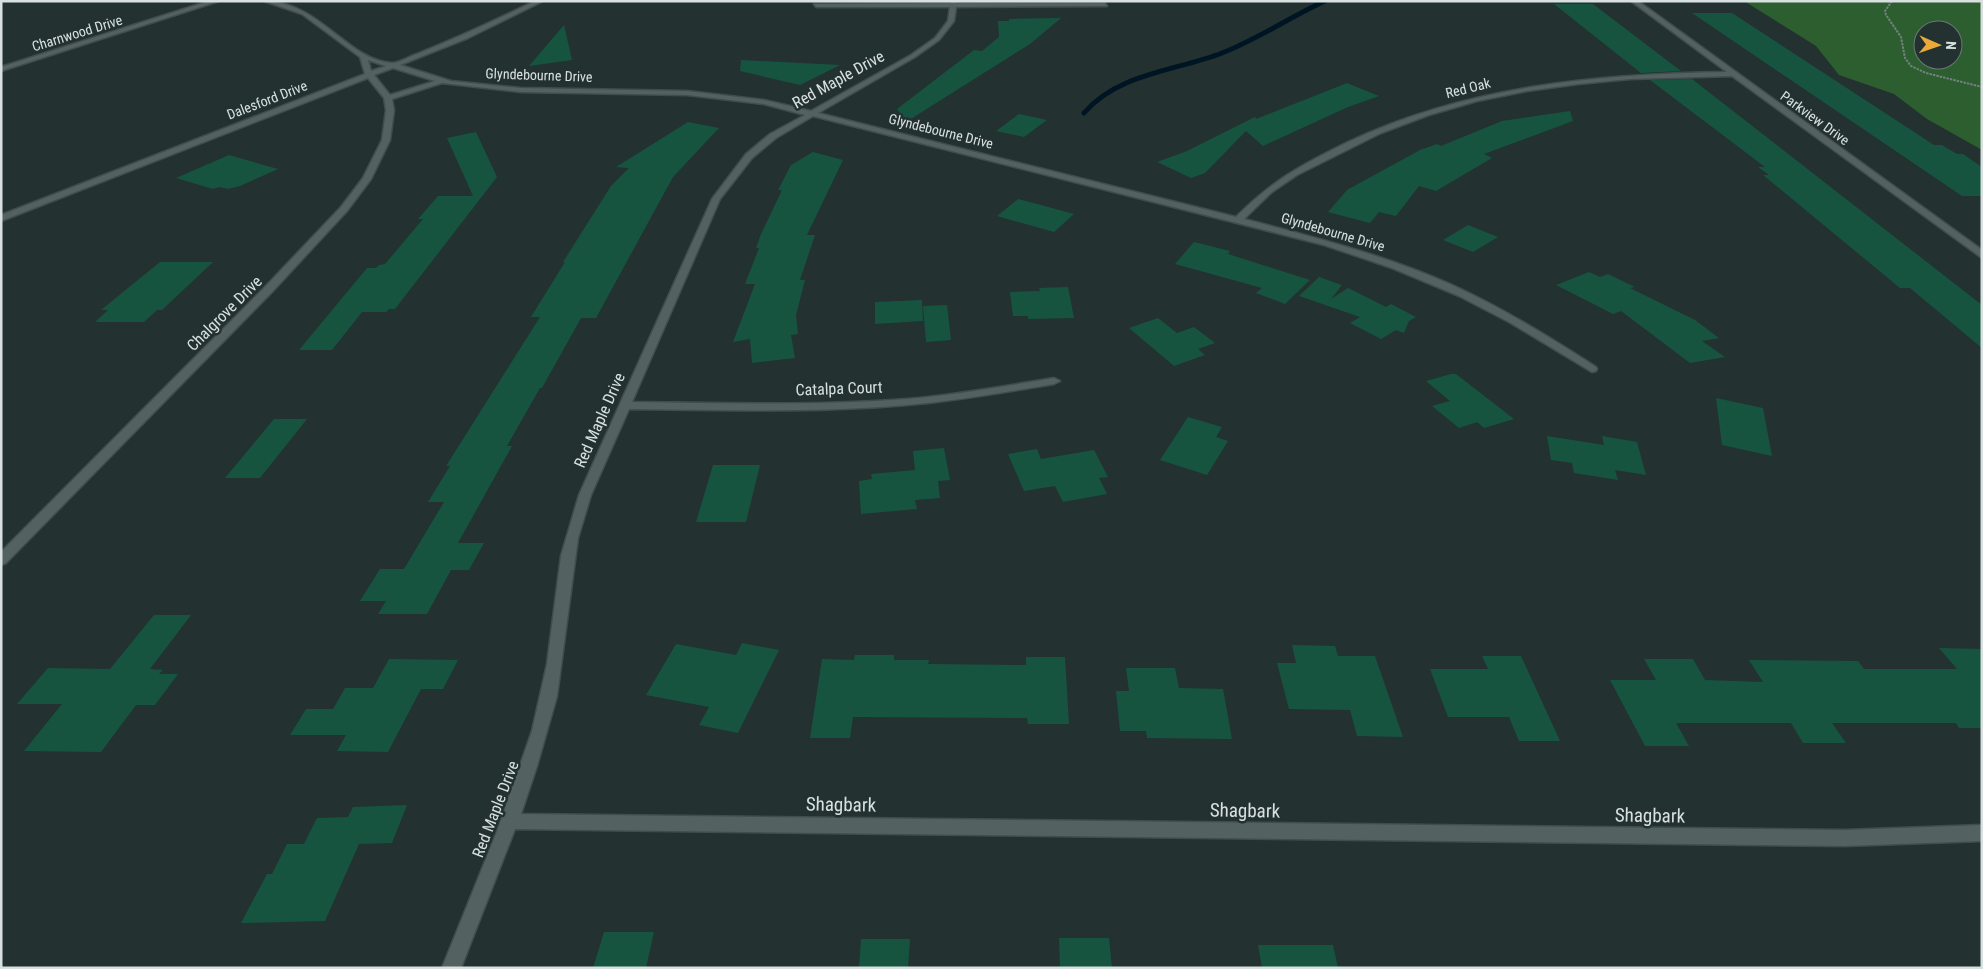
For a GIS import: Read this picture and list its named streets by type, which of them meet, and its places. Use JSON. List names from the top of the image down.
{
  "streets": {
    "street": [
      "Charnwood Drive",
      "Glyndebourne Drive",
      "Red Maple Drive",
      "Red Oak",
      "Dalesford Drive",
      "Parkview Drive",
      "Chalgrove Drive",
      "Catalpa Court",
      "Shagbark"
    ]
  },
  "crossings": [
    ["Glyndebourne Drive", "Red Maple Drive"],
    ["Glyndebourne Drive", "Red Oak"],
    ["Glyndebourne Drive", "Dalesford Drive"],
    ["Red Maple Drive", "Catalpa Court"],
    ["Red Maple Drive", "Shagbark"],
    ["Red Oak", "Parkview Drive"]
  ],
  "north": "right"
}
